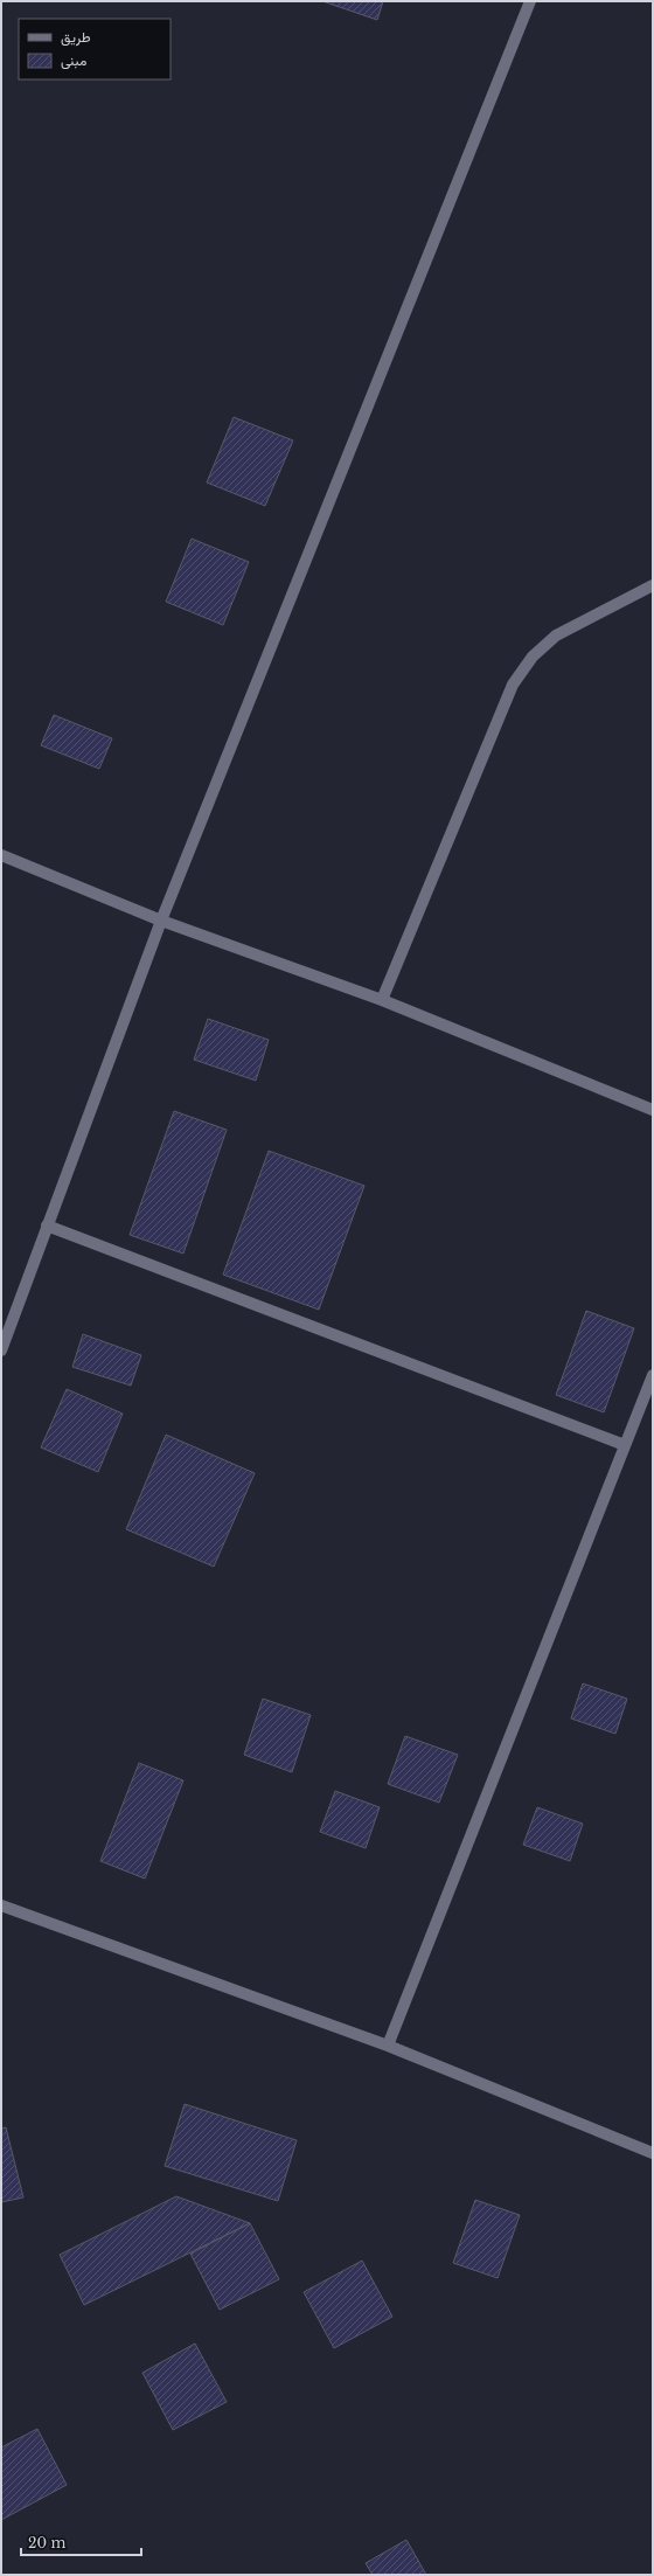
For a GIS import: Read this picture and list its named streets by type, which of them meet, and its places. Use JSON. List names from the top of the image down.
{
  "legend": ["طريق", "مبنى"],
  "scale_bar": "20 m"
}
